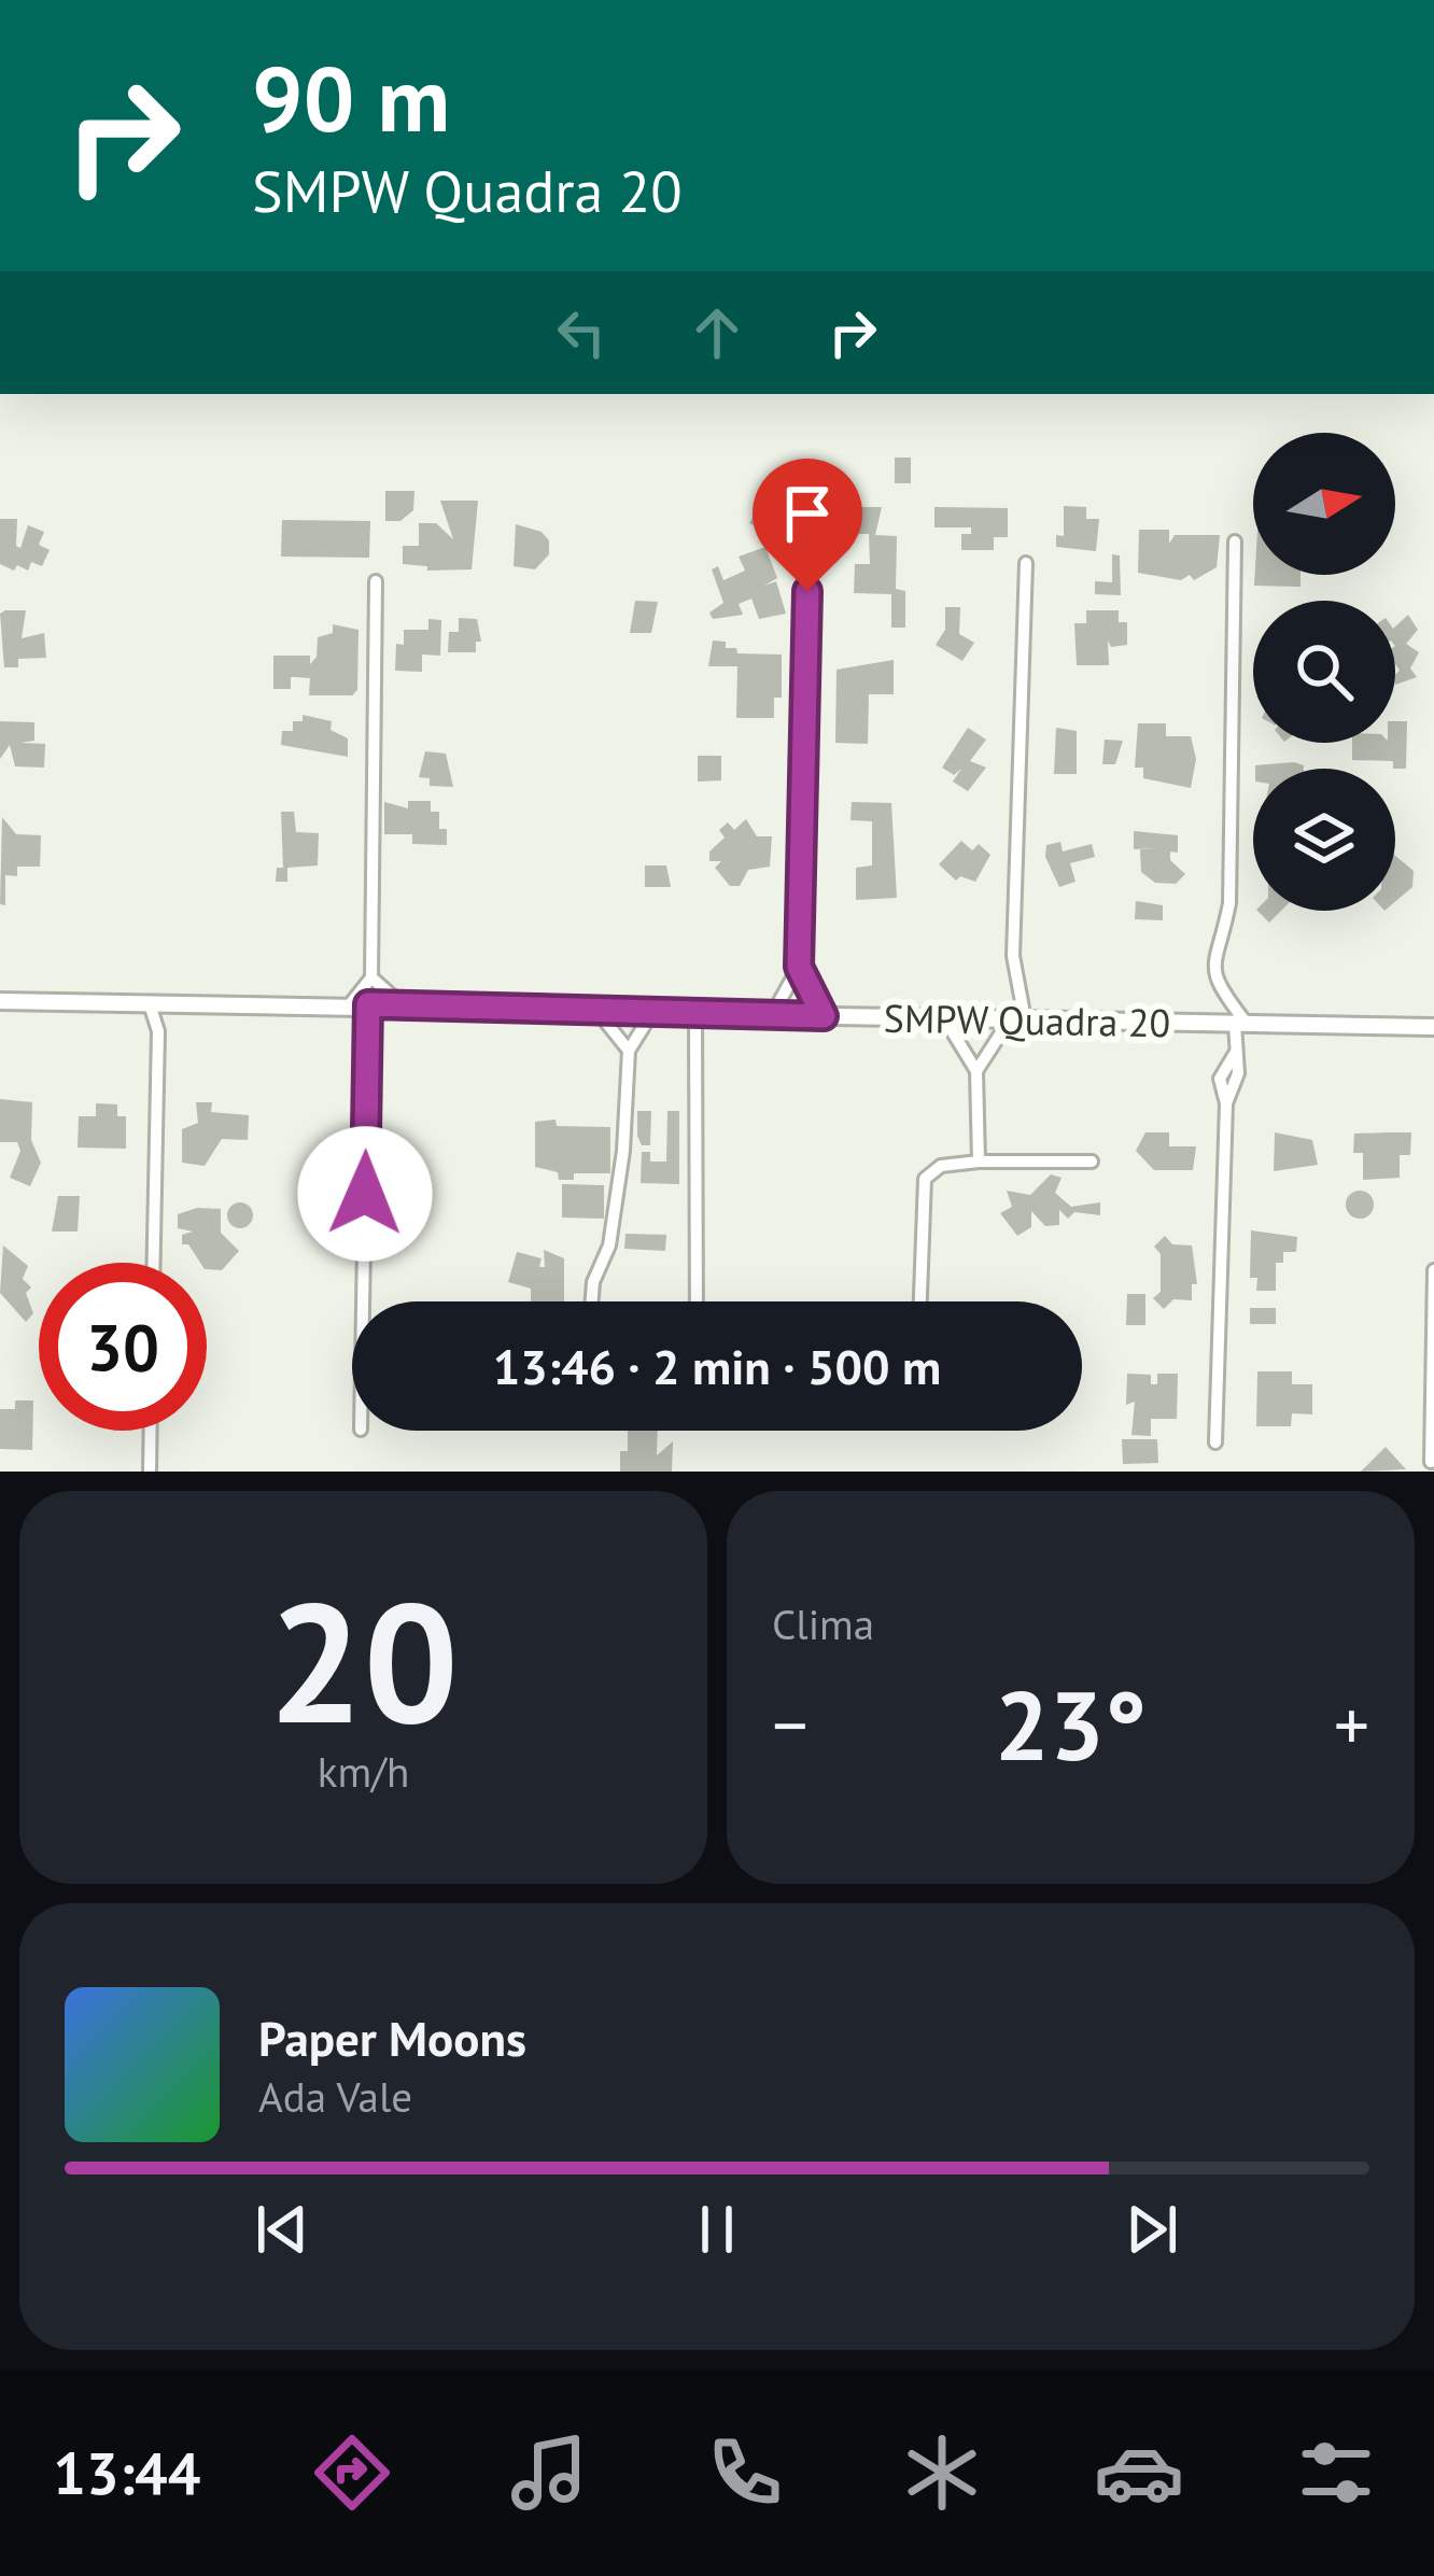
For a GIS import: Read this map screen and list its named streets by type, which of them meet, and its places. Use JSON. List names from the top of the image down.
{
  "streets": {
    "street": ["SMPW Quadra 20"]
  },
  "north": "right",
  "page": {
    "turn": ["90 m", "SMPW Quadra 20"],
    "limit": "30",
    "trip": "13:46 · 2 min · 500 m",
    "tile": [
      ["20", "km/h"],
      "Clima"
    ],
    "heat": ["−", "23°", "+"],
    "song": ["Paper Moons", "Ada Vale"],
    "tabs": "13:44"
  }
}
